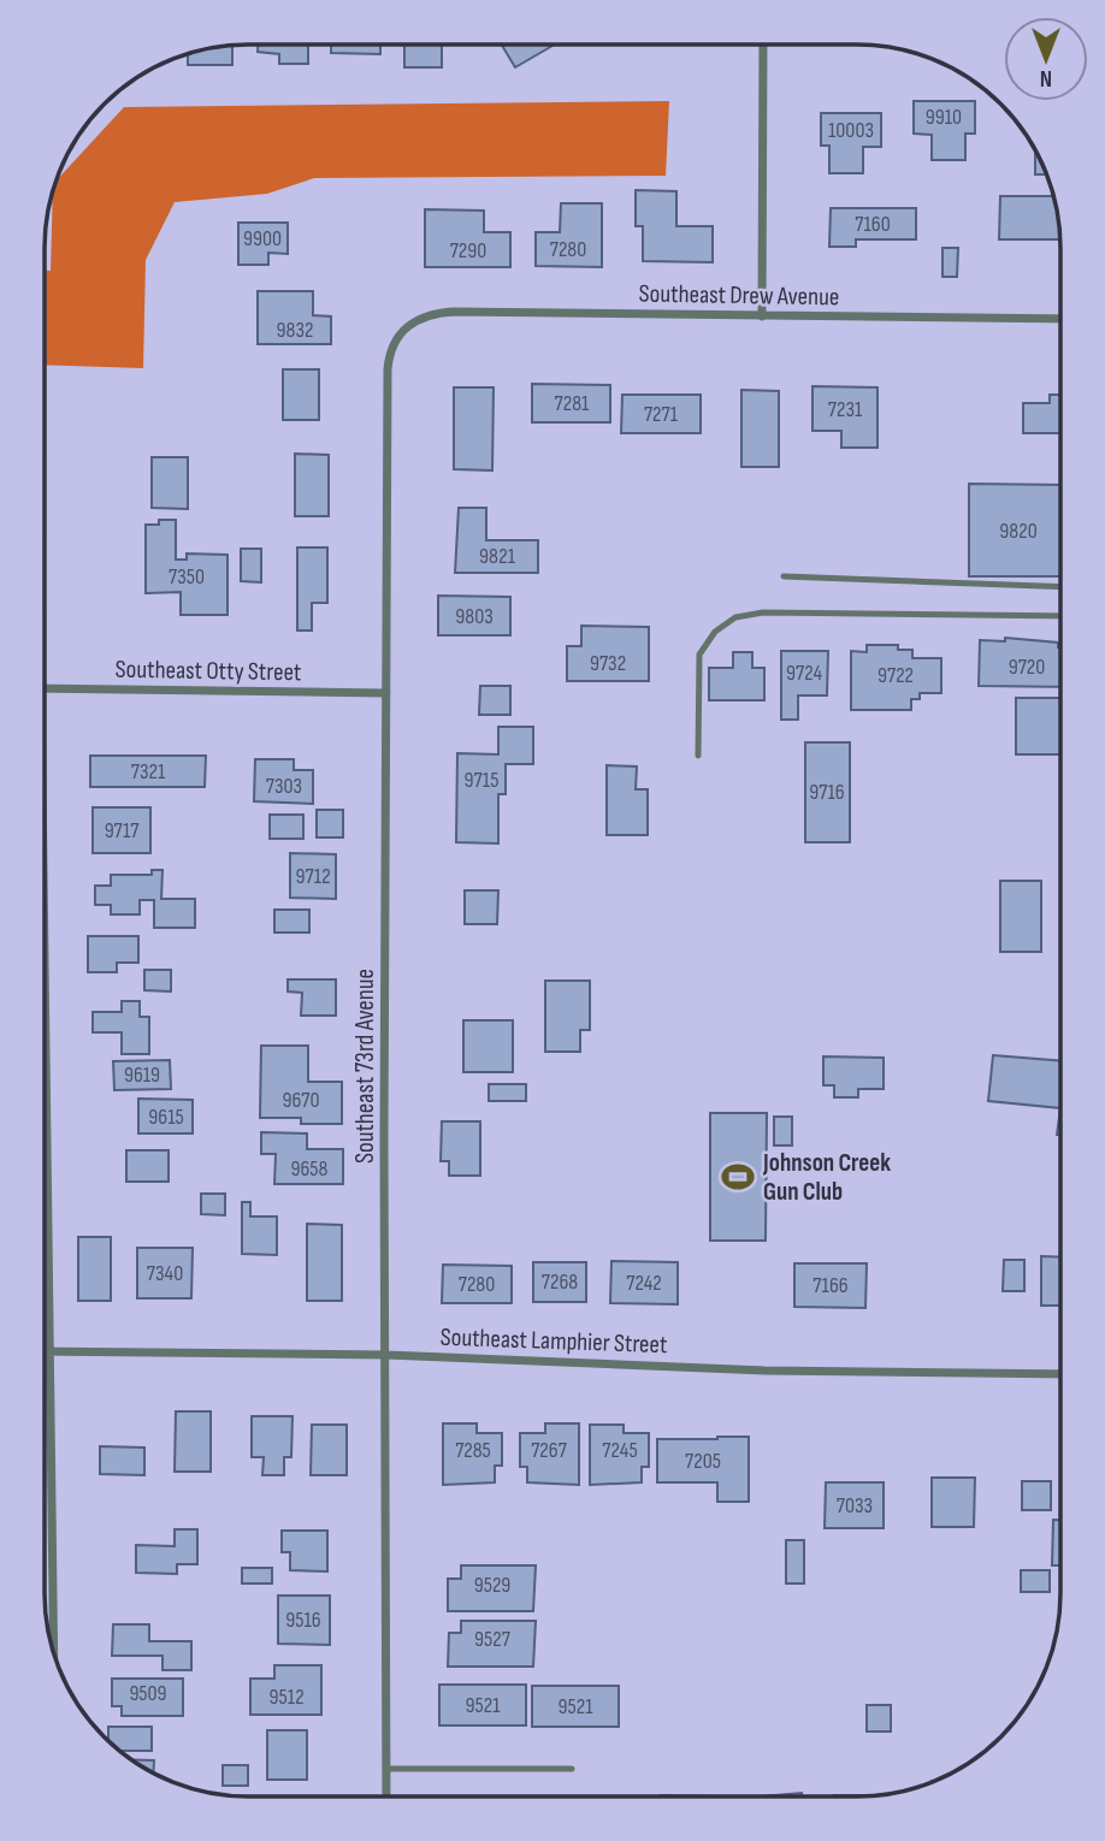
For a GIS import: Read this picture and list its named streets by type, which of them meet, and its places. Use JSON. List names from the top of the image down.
{
  "streets": {
    "street": [
      "Southeast Drew Avenue",
      "Southeast Otty Street",
      "Southeast 73rd Avenue",
      "Southeast Lamphier Street"
    ]
  },
  "crossings": [
    ["Southeast Drew Avenue", "Southeast 73rd Avenue"],
    ["Southeast Otty Street", "Southeast 73rd Avenue"],
    ["Southeast 73rd Avenue", "Southeast Lamphier Street"]
  ],
  "places": {
    "sports": ["Johnson Creek Gun Club"]
  },
  "house_numbers": [
    "9910",
    "10003",
    "7160",
    "9900",
    "7280",
    "7290",
    "9832",
    "7281",
    "7231",
    "7271",
    "9820",
    "9821",
    "7350",
    "9803",
    "9732",
    "9720",
    "9724",
    "9722",
    "7321",
    "9715",
    "7303",
    "9716",
    "9717",
    "9712",
    "9619",
    "9670",
    "9615",
    "9658",
    "7340",
    "7268",
    "7242",
    "7280",
    "7166",
    "7285",
    "7267",
    "7245",
    "7205",
    "7033",
    "9529",
    "9516",
    "9527",
    "9509",
    "9512",
    "9521",
    "9521"
  ],
  "north": "bottom"
}
